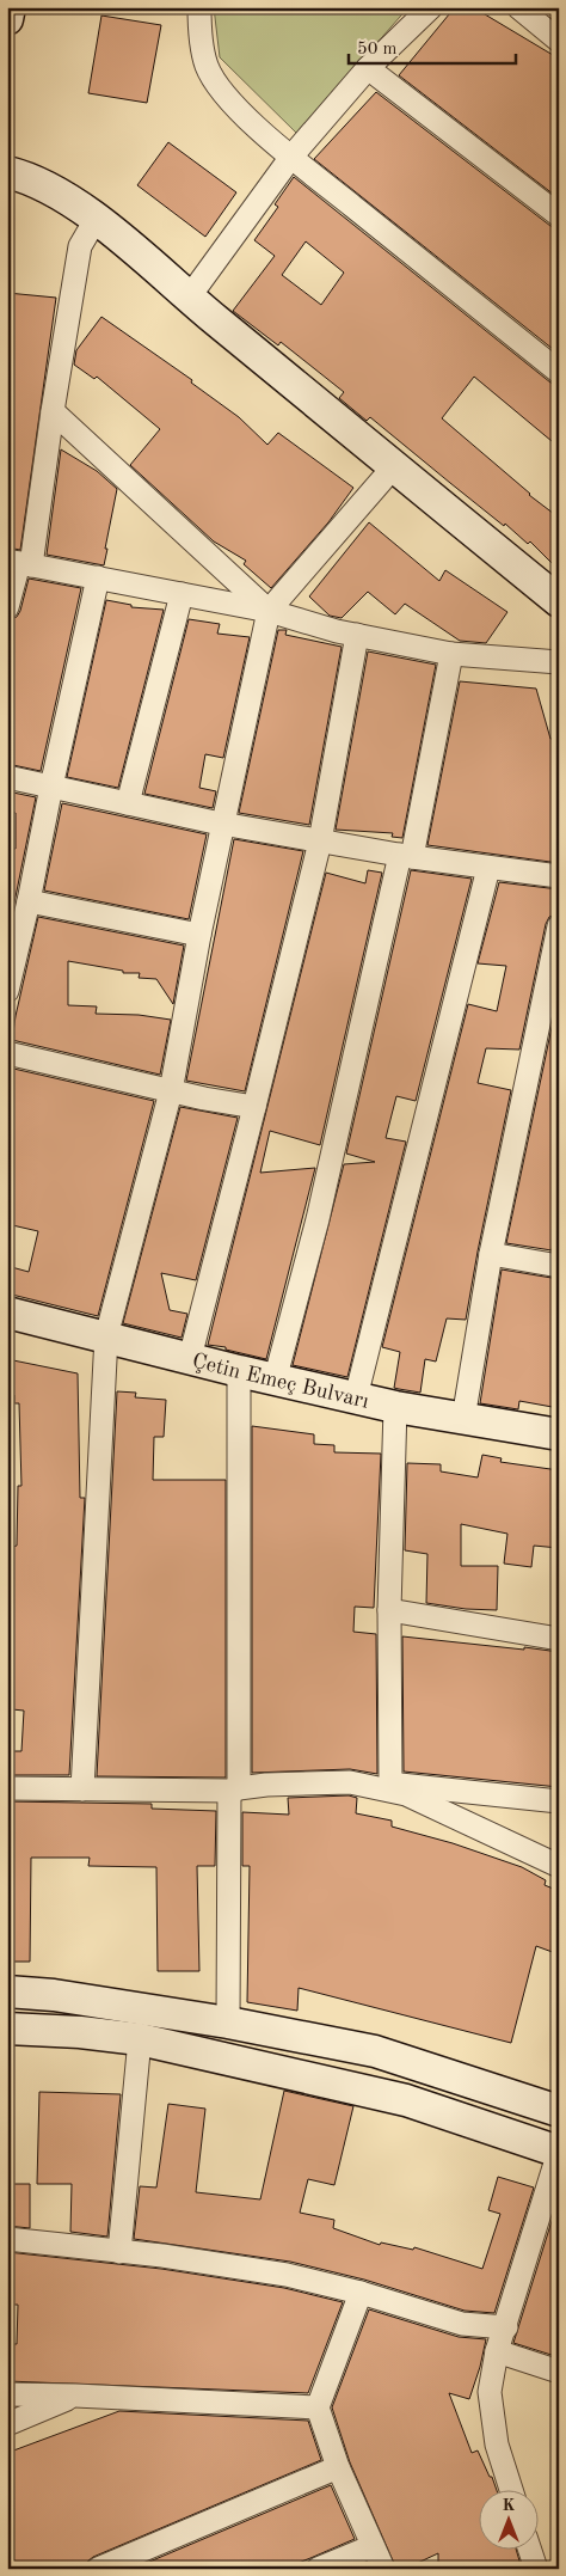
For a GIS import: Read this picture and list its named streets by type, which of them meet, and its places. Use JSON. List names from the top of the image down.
{
  "streets": {
    "street": ["Çetin Emeç Bulvarı"]
  },
  "scale_bar": "50 m",
  "north": "top"
}
